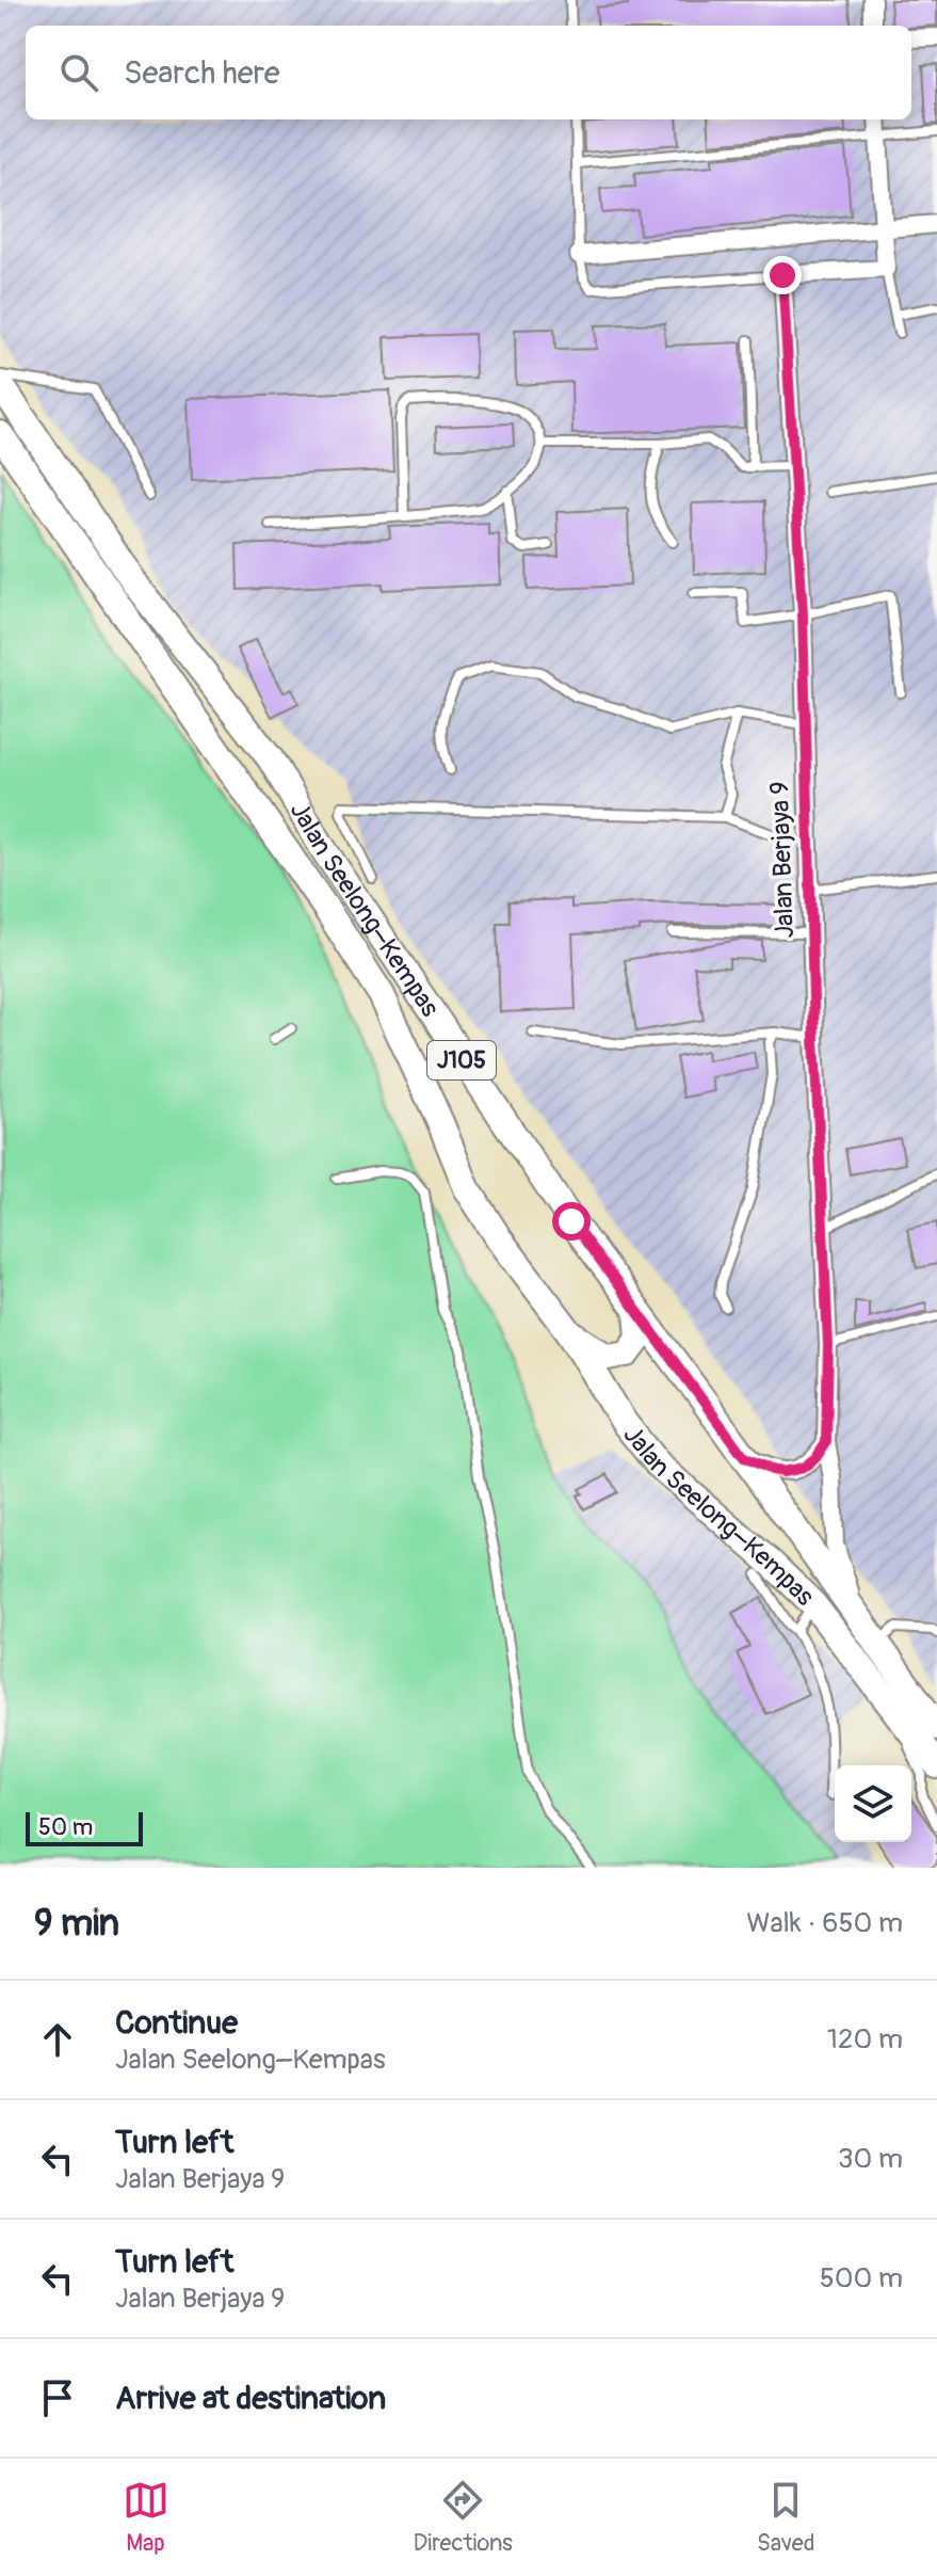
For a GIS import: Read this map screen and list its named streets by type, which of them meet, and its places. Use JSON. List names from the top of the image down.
{
  "streets": {
    "main road": ["Jalan Seelong–Kempas", "J105"],
    "street": ["Jalan Berjaya 9"]
  },
  "crossings": [
    ["Jalan Berjaya 9", "Jalan Seelong–Kempas"]
  ],
  "scale_bar": "50 m",
  "page": {
    "search": "Search here",
    "scale": "50 m",
    "heading": ["9 min", "Walk · 650 m"],
    "list": [
      ["Continue", "Jalan Seelong–Kempas", "120 m"],
      ["Turn left", "Jalan Berjaya 9", "30 m"],
      ["Turn left", "Jalan Berjaya 9", "500 m"],
      "Arrive at destination"
    ],
    "nav": ["Map", "Directions", "Saved"]
  }
}
